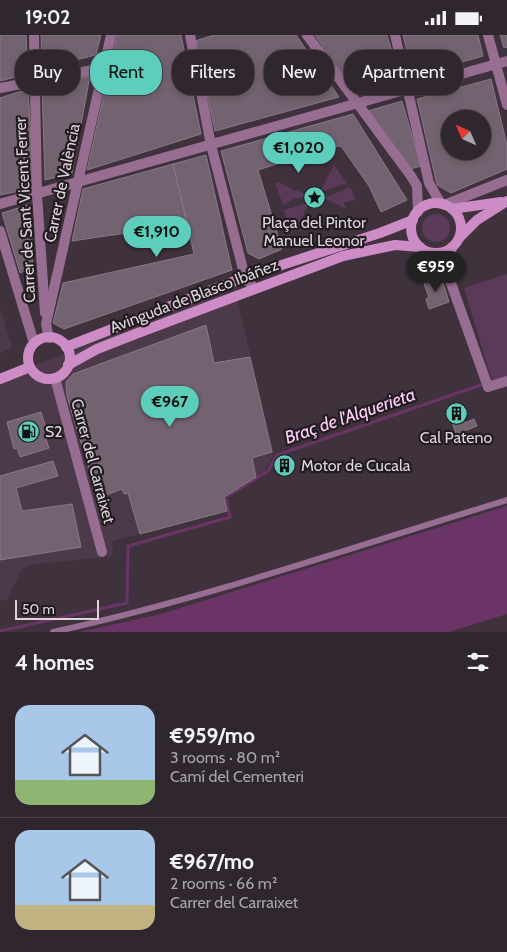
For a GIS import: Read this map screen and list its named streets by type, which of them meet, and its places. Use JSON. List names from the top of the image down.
{
  "streets": {
    "main road": ["Avinguda de Blasco Ibáñez"],
    "street": ["Carrer de València", "Carrer de Sant Vicent Ferrer", "Carrer del Carraixet"]
  },
  "crossings": [
    ["Carrer de València", "Carrer de Sant Vicent Ferrer"],
    ["Carrer de València", "Avinguda de Blasco Ibáñez"],
    ["Carrer de València", "Carrer del Carraixet"],
    ["Avinguda de Blasco Ibáñez", "Carrer del Carraixet"]
  ],
  "water": ["Braç de l'Alquerieta"],
  "places": {
    "place": ["Plaça del Pintor Manuel Leonor"],
    "building": ["Cal Pateno", "Motor de Cucala"],
    "fuel station": ["S2"]
  },
  "scale_bar": "50 m",
  "north": "top left",
  "page": {
    "status": "19:02",
    "chip": [
      "Buy",
      "Rent",
      "Filters",
      "New",
      "Apartment"
    ],
    "price": [
      "€1,020",
      "€1,910",
      "€959",
      "€967"
    ],
    "scale": "50 m",
    "heading": "4 homes",
    "list": [
      {
        "name": "€959/mo",
        "note": "3 rooms · 80 m² · Camí del Cementeri"
      },
      {
        "name": "€967/mo",
        "note": "2 rooms · 66 m² · Carrer del Carraixet"
      }
    ]
  }
}
